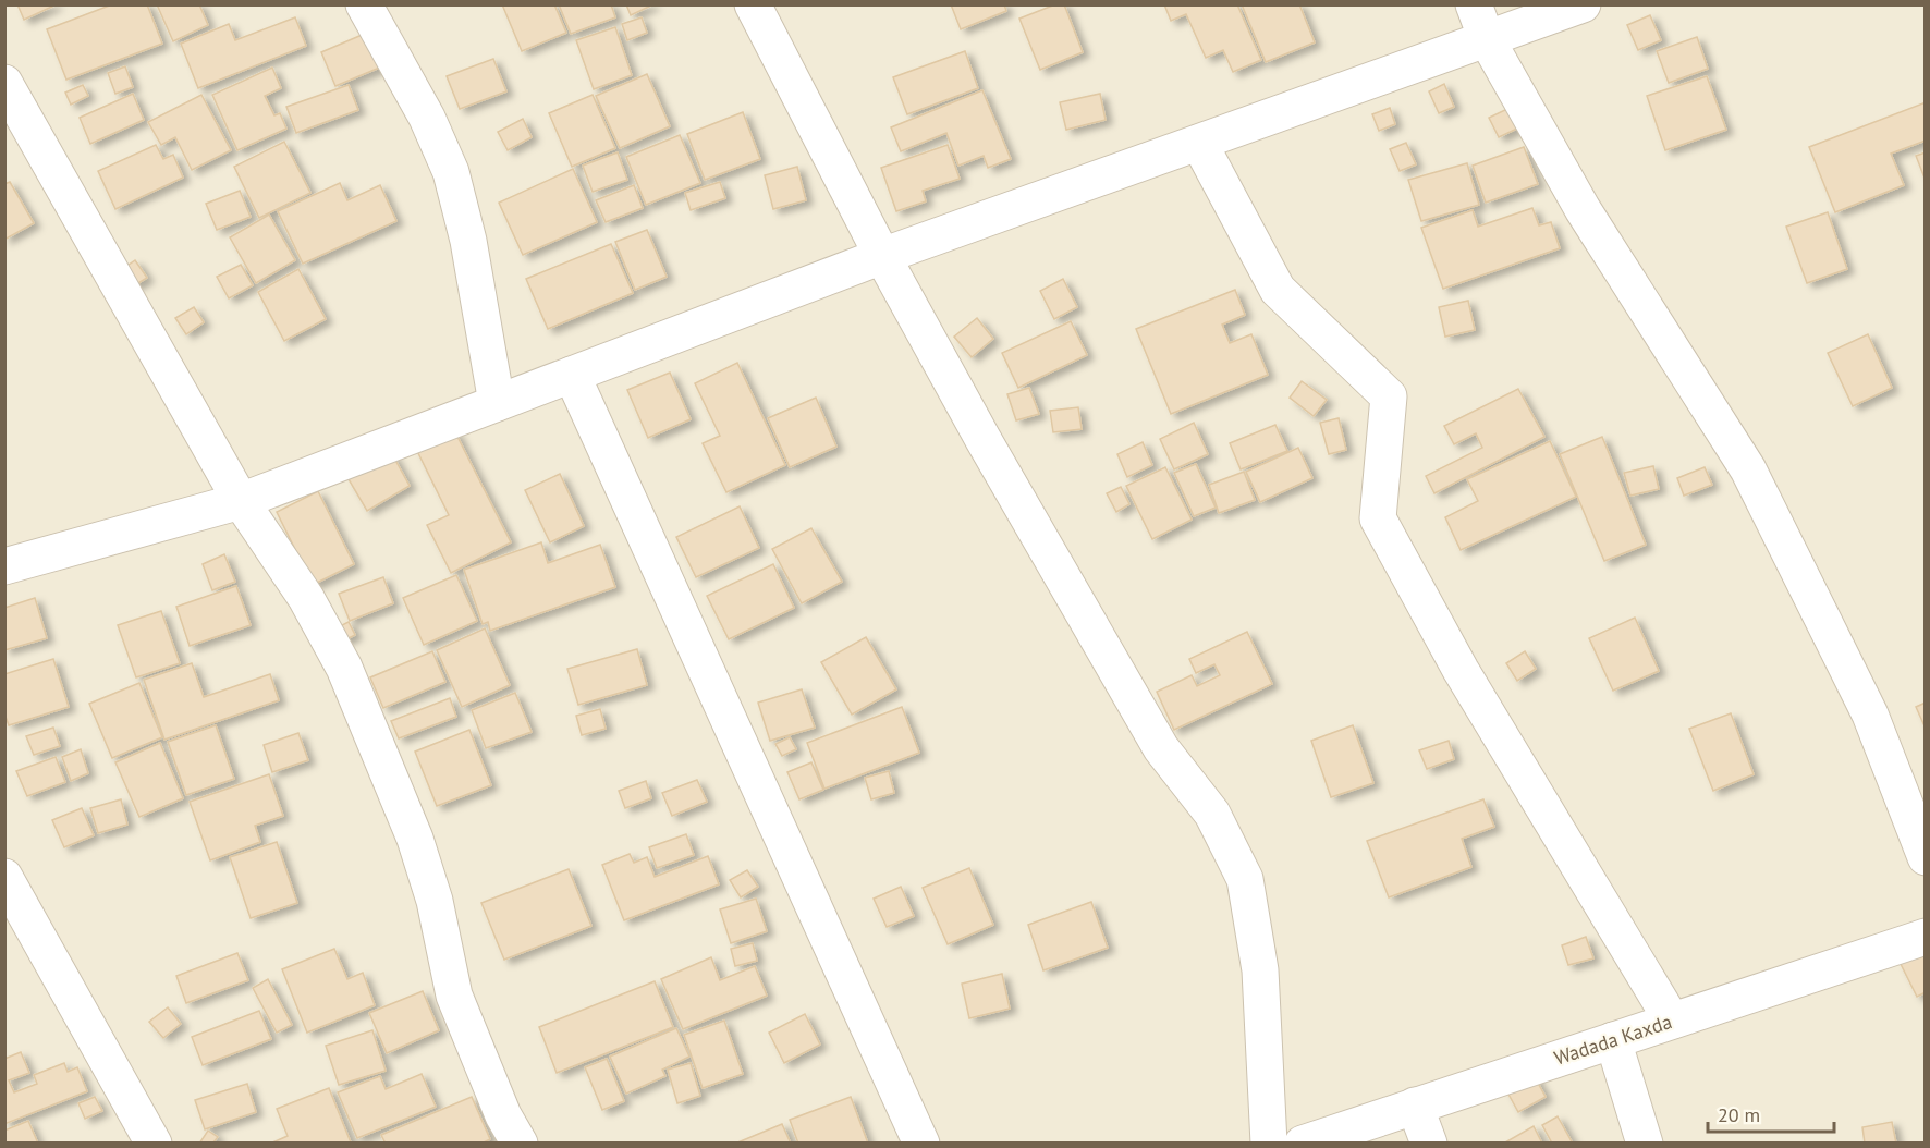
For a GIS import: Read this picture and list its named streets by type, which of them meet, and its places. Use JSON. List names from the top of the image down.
{
  "streets": {
    "street": ["Wadada Kaxda"]
  },
  "scale_bar": "20 m"
}
